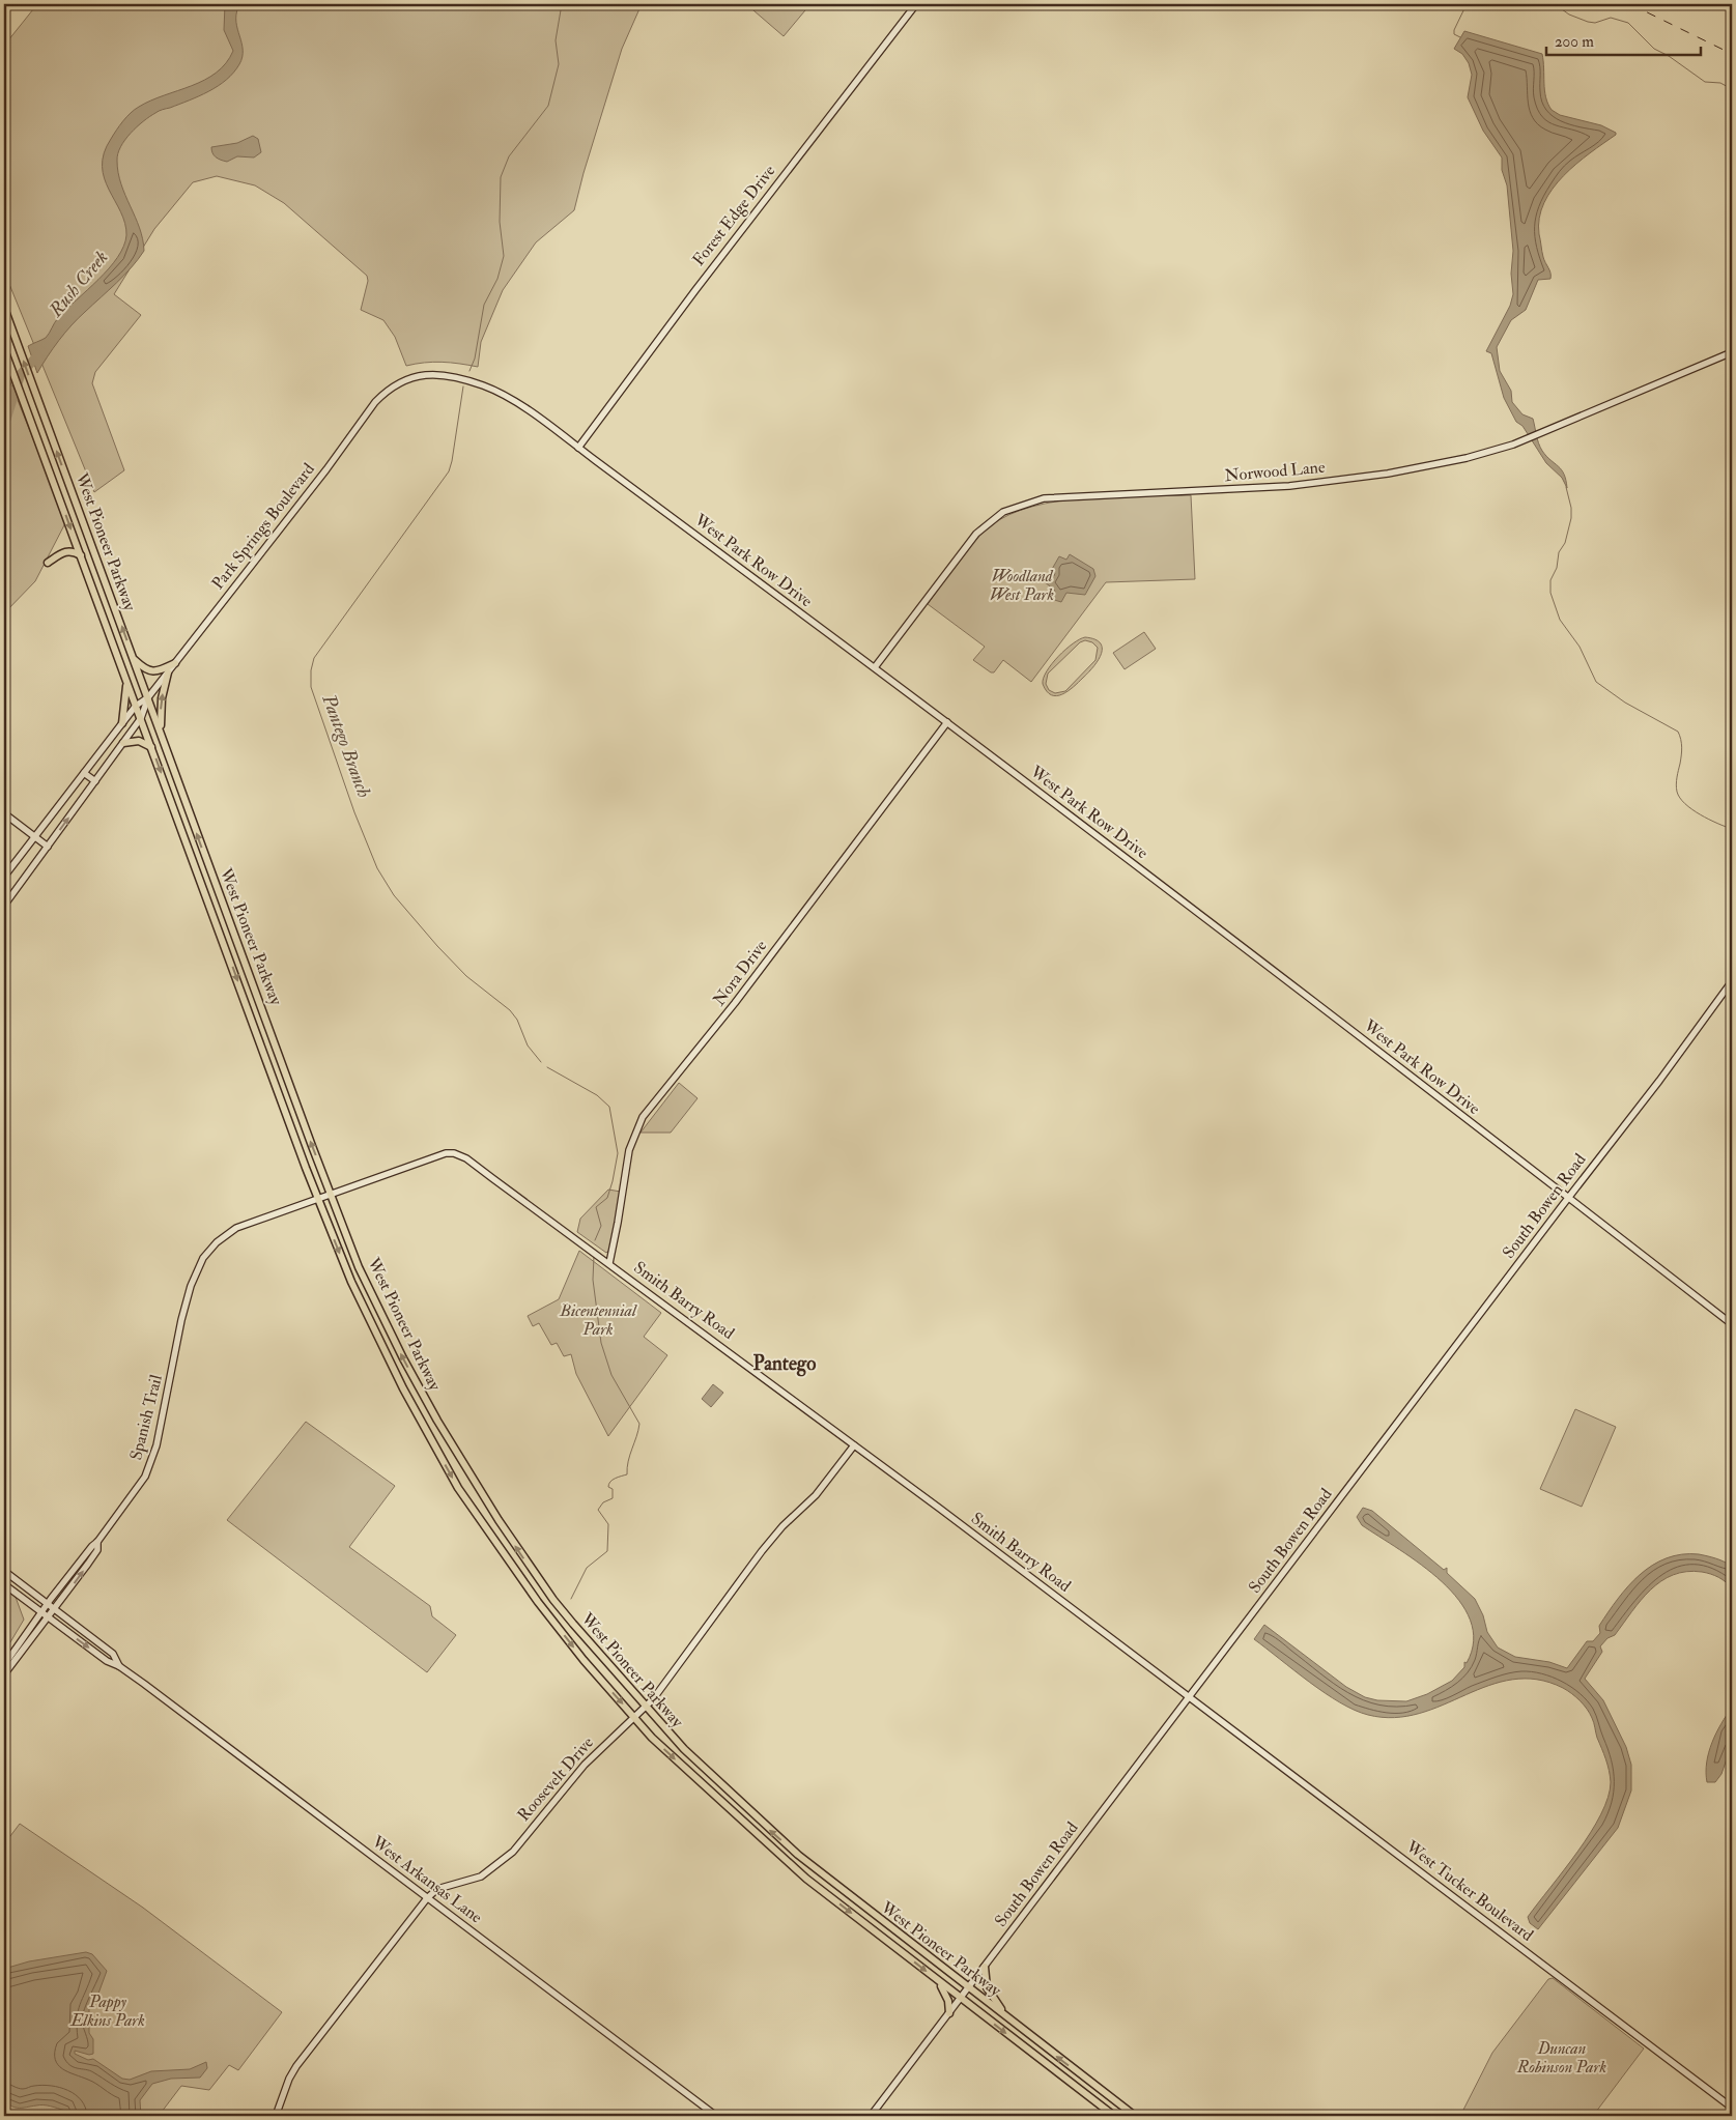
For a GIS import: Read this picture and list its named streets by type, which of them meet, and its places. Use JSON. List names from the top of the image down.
{
  "streets": {
    "main road": ["West Pioneer Parkway"],
    "street": [
      "Forest Edge Drive",
      "Norwood Lane",
      "Park Springs Boulevard",
      "West Park Row Drive",
      "Nora Drive",
      "South Bowen Road",
      "Smith Barry Road",
      "Spanish Trail",
      "Roosevelt Drive",
      "West Arkansas Lane",
      "West Tucker Boulevard"
    ]
  },
  "crossings": [
    ["Forest Edge Drive", "West Park Row Drive"],
    ["Norwood Lane", "West Park Row Drive"],
    ["Park Springs Boulevard", "West Pioneer Parkway"],
    ["Park Springs Boulevard", "West Park Row Drive"],
    ["West Pioneer Parkway", "South Bowen Road"],
    ["West Pioneer Parkway", "Smith Barry Road"],
    ["West Pioneer Parkway", "Roosevelt Drive"],
    ["West Park Row Drive", "Nora Drive"],
    ["West Park Row Drive", "South Bowen Road"],
    ["Nora Drive", "Smith Barry Road"],
    ["South Bowen Road", "Smith Barry Road"],
    ["South Bowen Road", "West Tucker Boulevard"],
    ["Smith Barry Road", "Spanish Trail"],
    ["Smith Barry Road", "Roosevelt Drive"],
    ["Smith Barry Road", "West Tucker Boulevard"],
    ["Spanish Trail", "West Arkansas Lane"],
    ["Roosevelt Drive", "West Arkansas Lane"]
  ],
  "districts": ["Pantego"],
  "water": ["Rush Creek", "Pantego Branch"],
  "parks": [
    "Woodland West Park",
    "Bicentennial Park",
    "Pappy Elkins Park",
    "Duncan Robinson Park"
  ],
  "scale_bar": "200 m"
}
